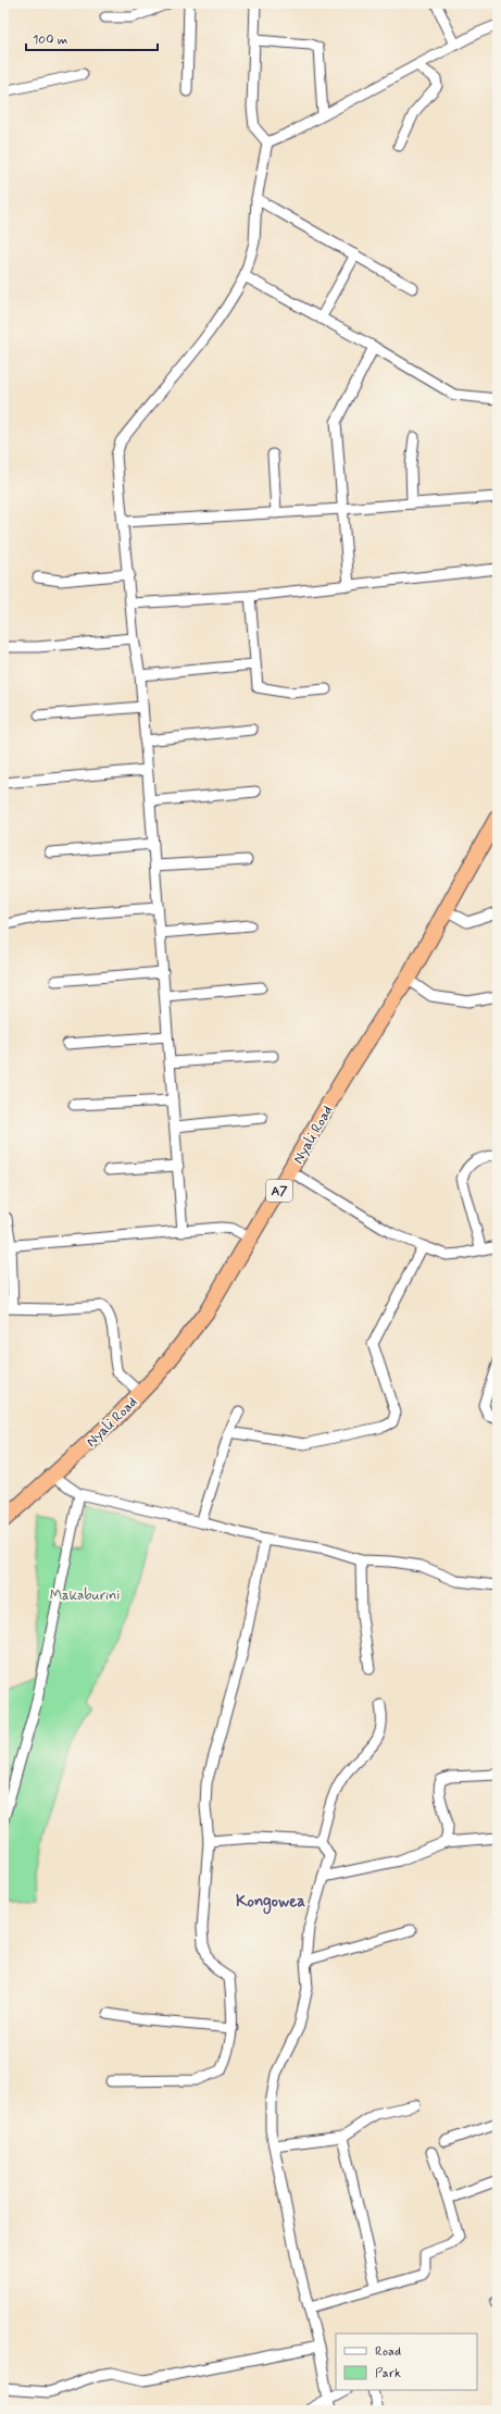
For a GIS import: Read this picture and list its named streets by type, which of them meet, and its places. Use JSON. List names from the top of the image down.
{
  "streets": {
    "highway": ["Nyali Road", "A7"]
  },
  "districts": ["Kongowea"],
  "parks": ["Makaburini"],
  "legend": ["Road", "Park"],
  "scale_bar": "100 m"
}
